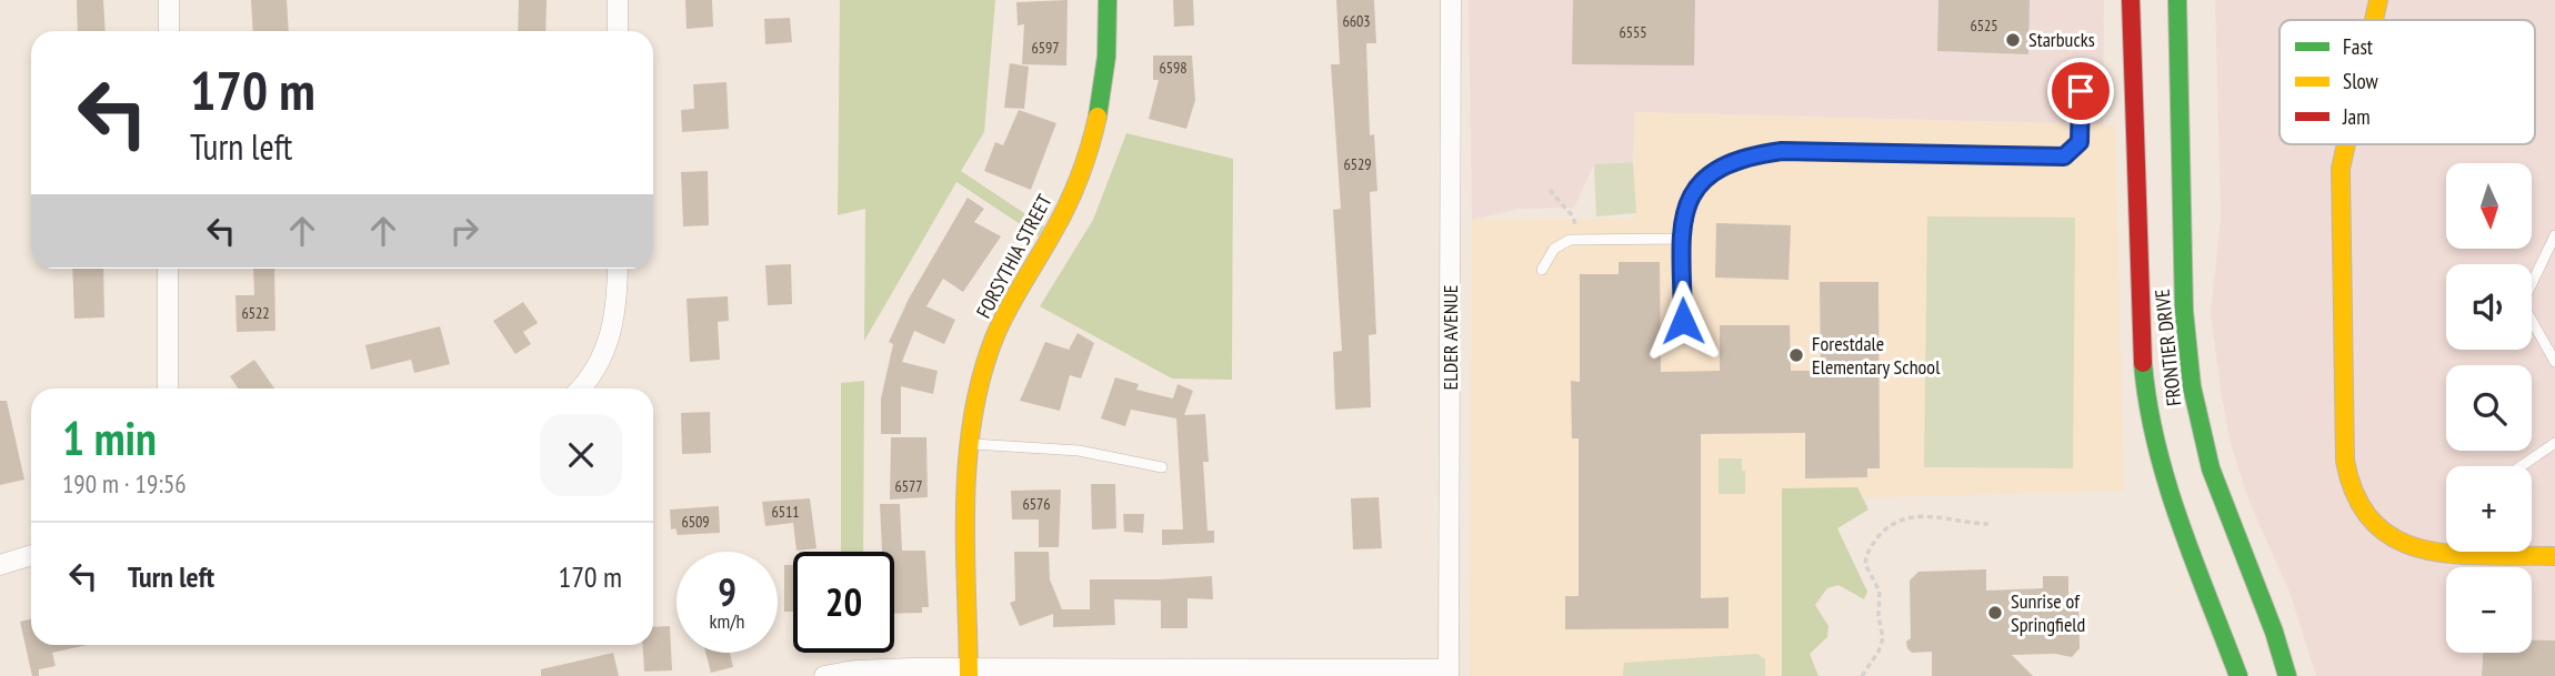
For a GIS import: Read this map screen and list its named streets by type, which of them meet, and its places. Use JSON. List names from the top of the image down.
{
  "streets": {
    "street": ["FORSYTHIA STREET", "ELDER AVENUE", "FRONTIER DRIVE"]
  },
  "places": ["Starbucks", "Forestdale Elementary School", "Sunrise of Springfield"],
  "house_numbers": [
    "6603",
    "6525",
    "6555",
    "6597",
    "6598",
    "6529",
    "6522",
    "6577",
    "6576",
    "6511",
    "6509"
  ],
  "legend": ["Fast", "Slow", "Jam"],
  "north": "bottom",
  "page": {
    "turn": ["170 m", "Turn left"],
    "map_buttons": ["+", "−"],
    "heading": ["1 min", "190 m · 19:56"],
    "list": [
      {
        "name": "Turn left",
        "value": "170 m"
      }
    ],
    "speed": "9 km/h",
    "limit": "20"
  }
}
